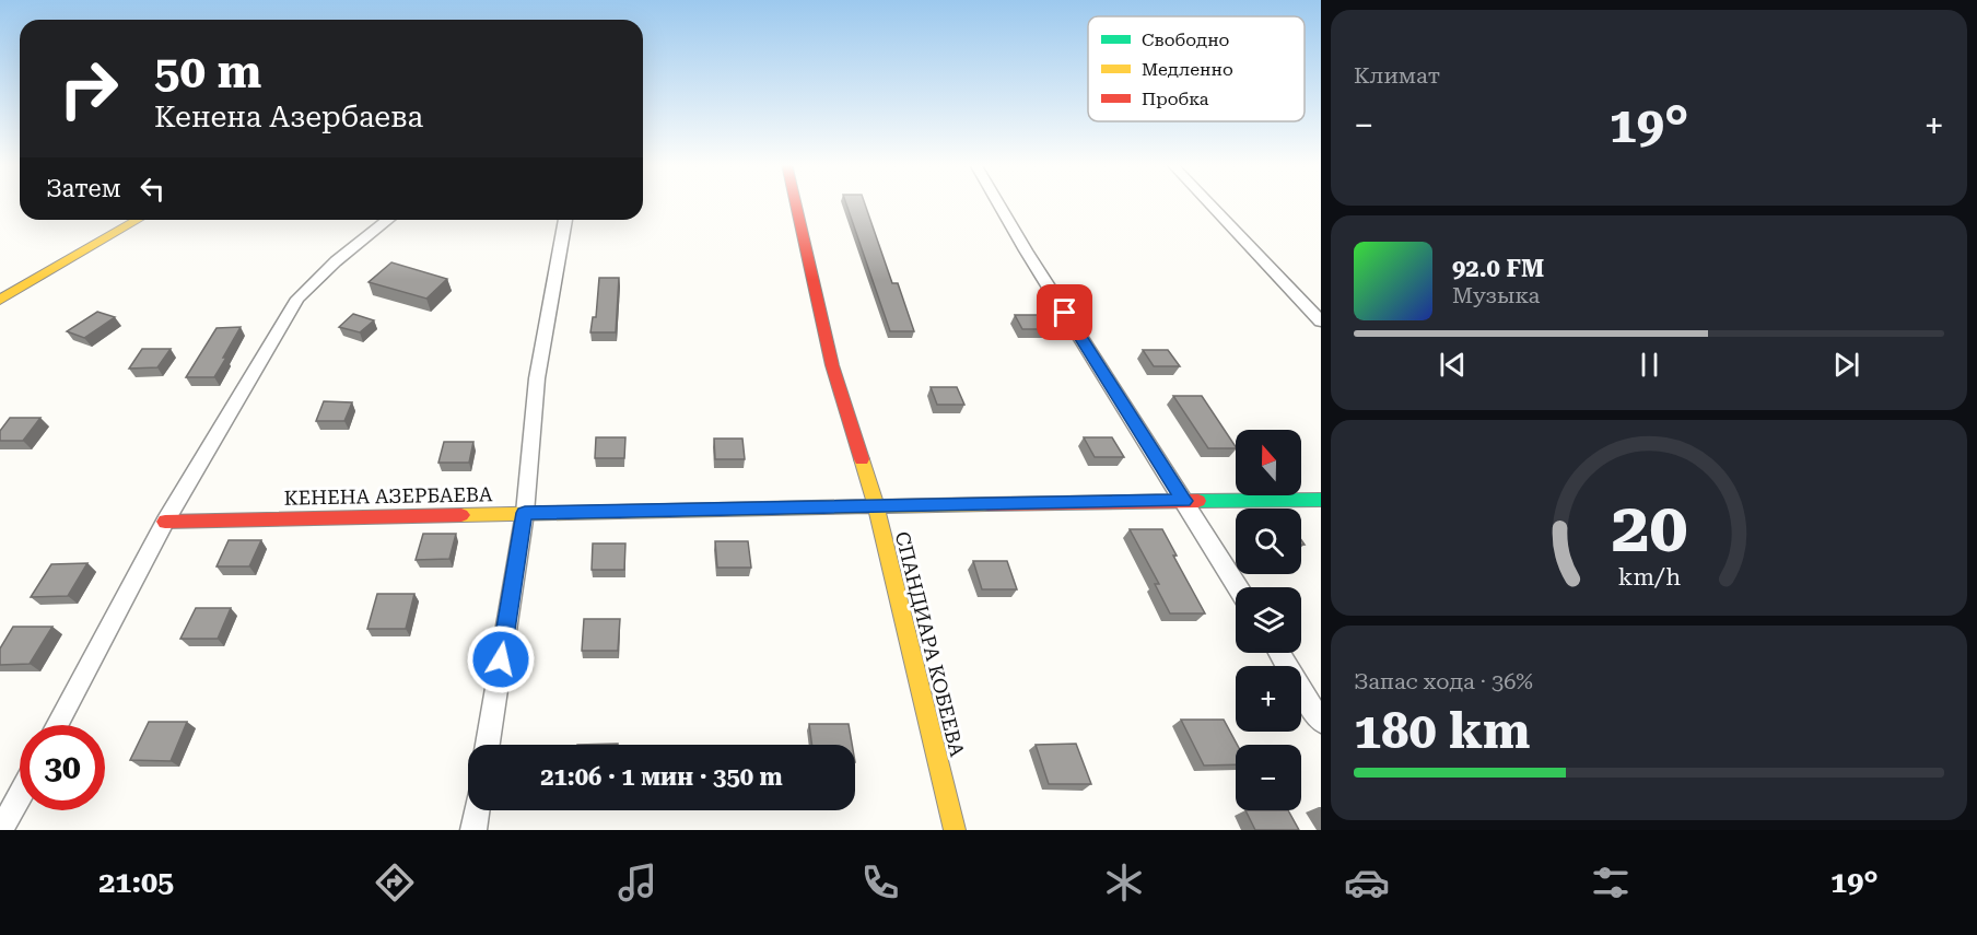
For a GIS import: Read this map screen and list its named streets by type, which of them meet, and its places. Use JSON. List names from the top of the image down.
{
  "streets": {
    "street": ["КЕНЕНА АЗЕРБАЕВА", "СПАНДИАРА КОБЕЕВА"]
  },
  "crossings": [
    ["КЕНЕНА АЗЕРБАЕВА", "СПАНДИАРА КОБЕЕВА"]
  ],
  "legend": ["Свободно", "Медленно", "Пробка"],
  "north": "top",
  "page": {
    "tile": [
      "Климат",
      ["Запас хода · 36%", "180 km"]
    ],
    "turn": ["50 m", "Кенена Азербаева"],
    "heat": ["−", "19°", "+"],
    "then": "Затем",
    "song": ["92.0 FM", "Музыка"],
    "map_buttons": ["+", "−"],
    "limit": "30",
    "trip": "21:06 · 1 мин · 350 m",
    "tabs": ["21:05", "19°"],
    "gauge": ["20", "km/h"]
  }
}
